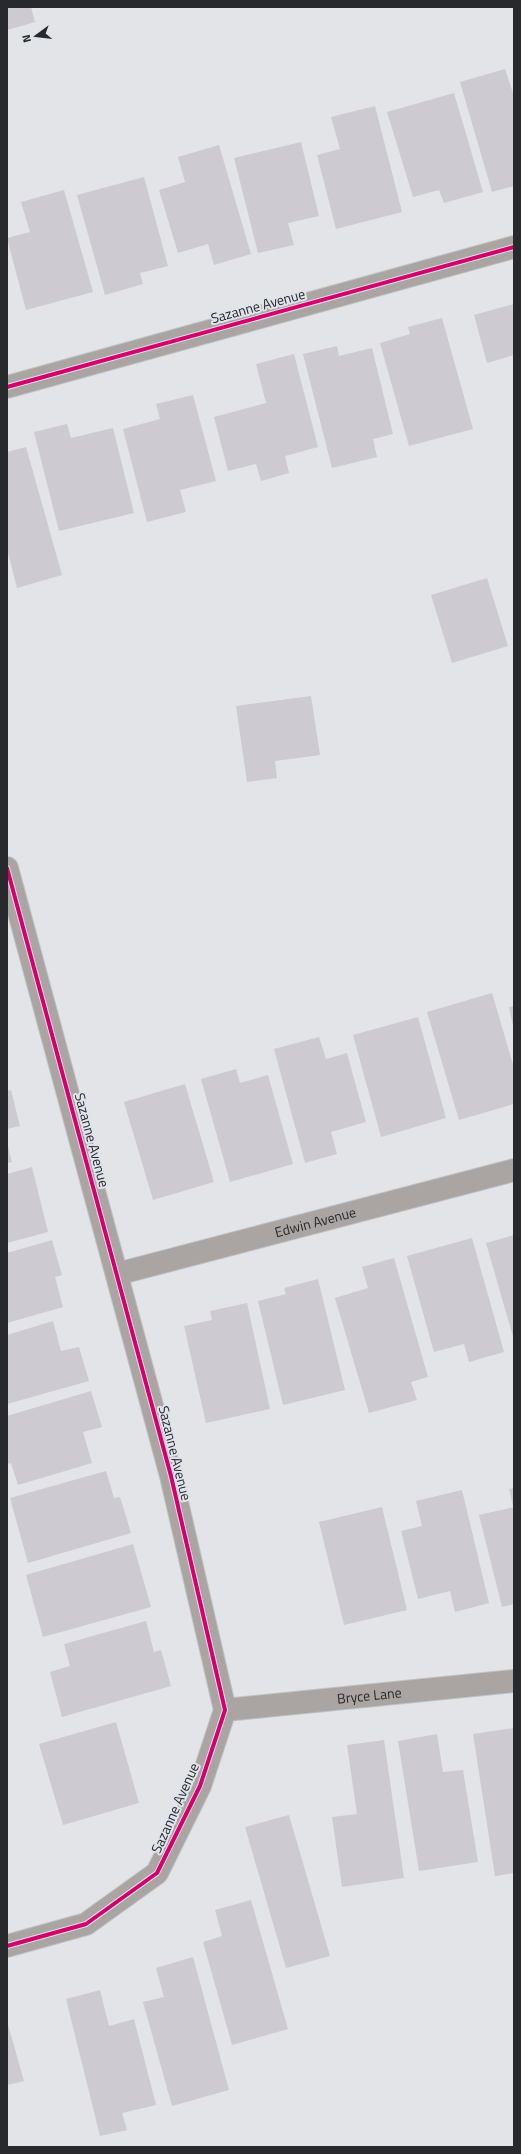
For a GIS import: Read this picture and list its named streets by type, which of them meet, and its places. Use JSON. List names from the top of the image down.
{
  "streets": {
    "street": ["Sazanne Avenue", "Edwin Avenue", "Bryce Lane"]
  },
  "crossings": [
    ["Sazanne Avenue", "Edwin Avenue"],
    ["Sazanne Avenue", "Bryce Lane"]
  ],
  "north": "left"
}
